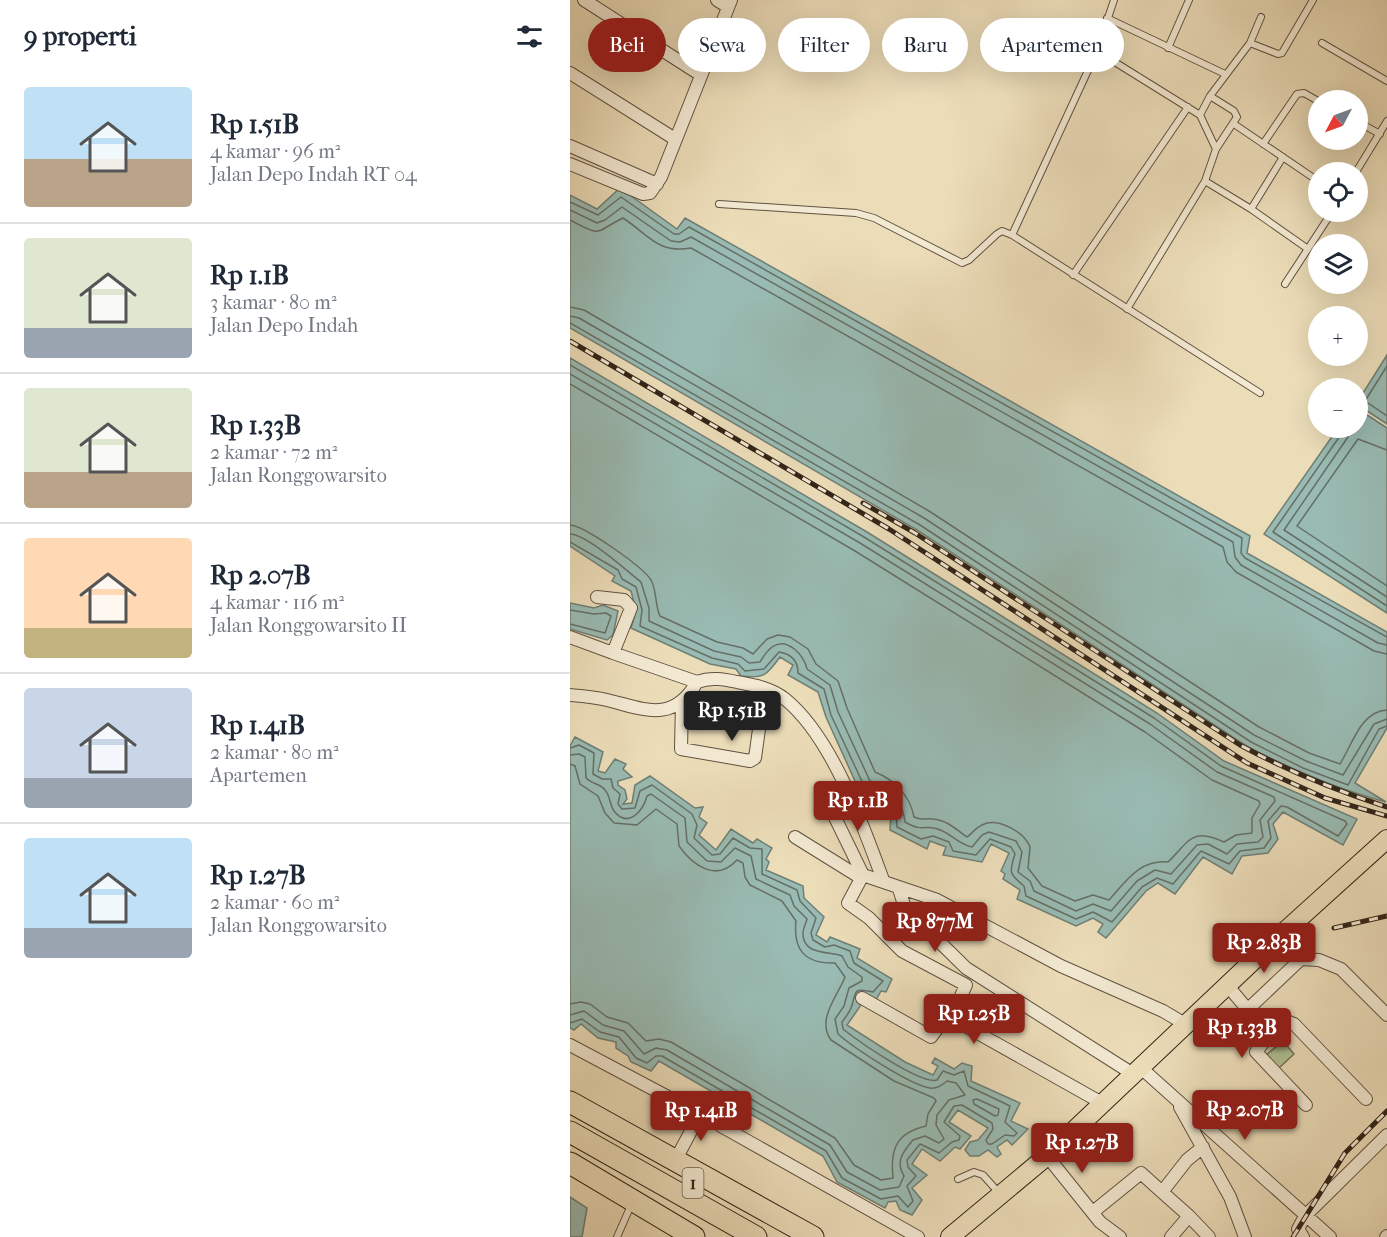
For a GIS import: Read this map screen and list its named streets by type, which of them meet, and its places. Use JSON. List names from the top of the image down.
{
  "streets": {
    "highway": ["1"]
  },
  "north": "bottom left",
  "page": {
    "heading": "9 properti",
    "chip": [
      "Beli",
      "Sewa",
      "Filter",
      "Baru",
      "Apartemen"
    ],
    "list": [
      {
        "name": "Rp 1.51B",
        "note": "4 kamar · 96 m² · Jalan Depo Indah RT 04"
      },
      {
        "name": "Rp 1.1B",
        "note": "3 kamar · 80 m² · Jalan Depo Indah"
      },
      {
        "name": "Rp 1.33B",
        "note": "2 kamar · 72 m² · Jalan Ronggowarsito"
      },
      {
        "name": "Rp 2.07B",
        "note": "4 kamar · 116 m² · Jalan Ronggowarsito II"
      },
      {
        "name": "Rp 1.41B",
        "note": "2 kamar · 80 m² · Apartemen"
      },
      {
        "name": "Rp 1.27B",
        "note": "2 kamar · 60 m² · Jalan Ronggowarsito"
      }
    ],
    "map_buttons": ["+", "−"],
    "price": [
      "Rp 1.51B",
      "Rp 1.1B",
      "Rp 877M",
      "Rp 2.83B",
      "Rp 1.25B",
      "Rp 1.33B",
      "Rp 2.07B",
      "Rp 1.41B",
      "Rp 1.27B"
    ]
  }
}
